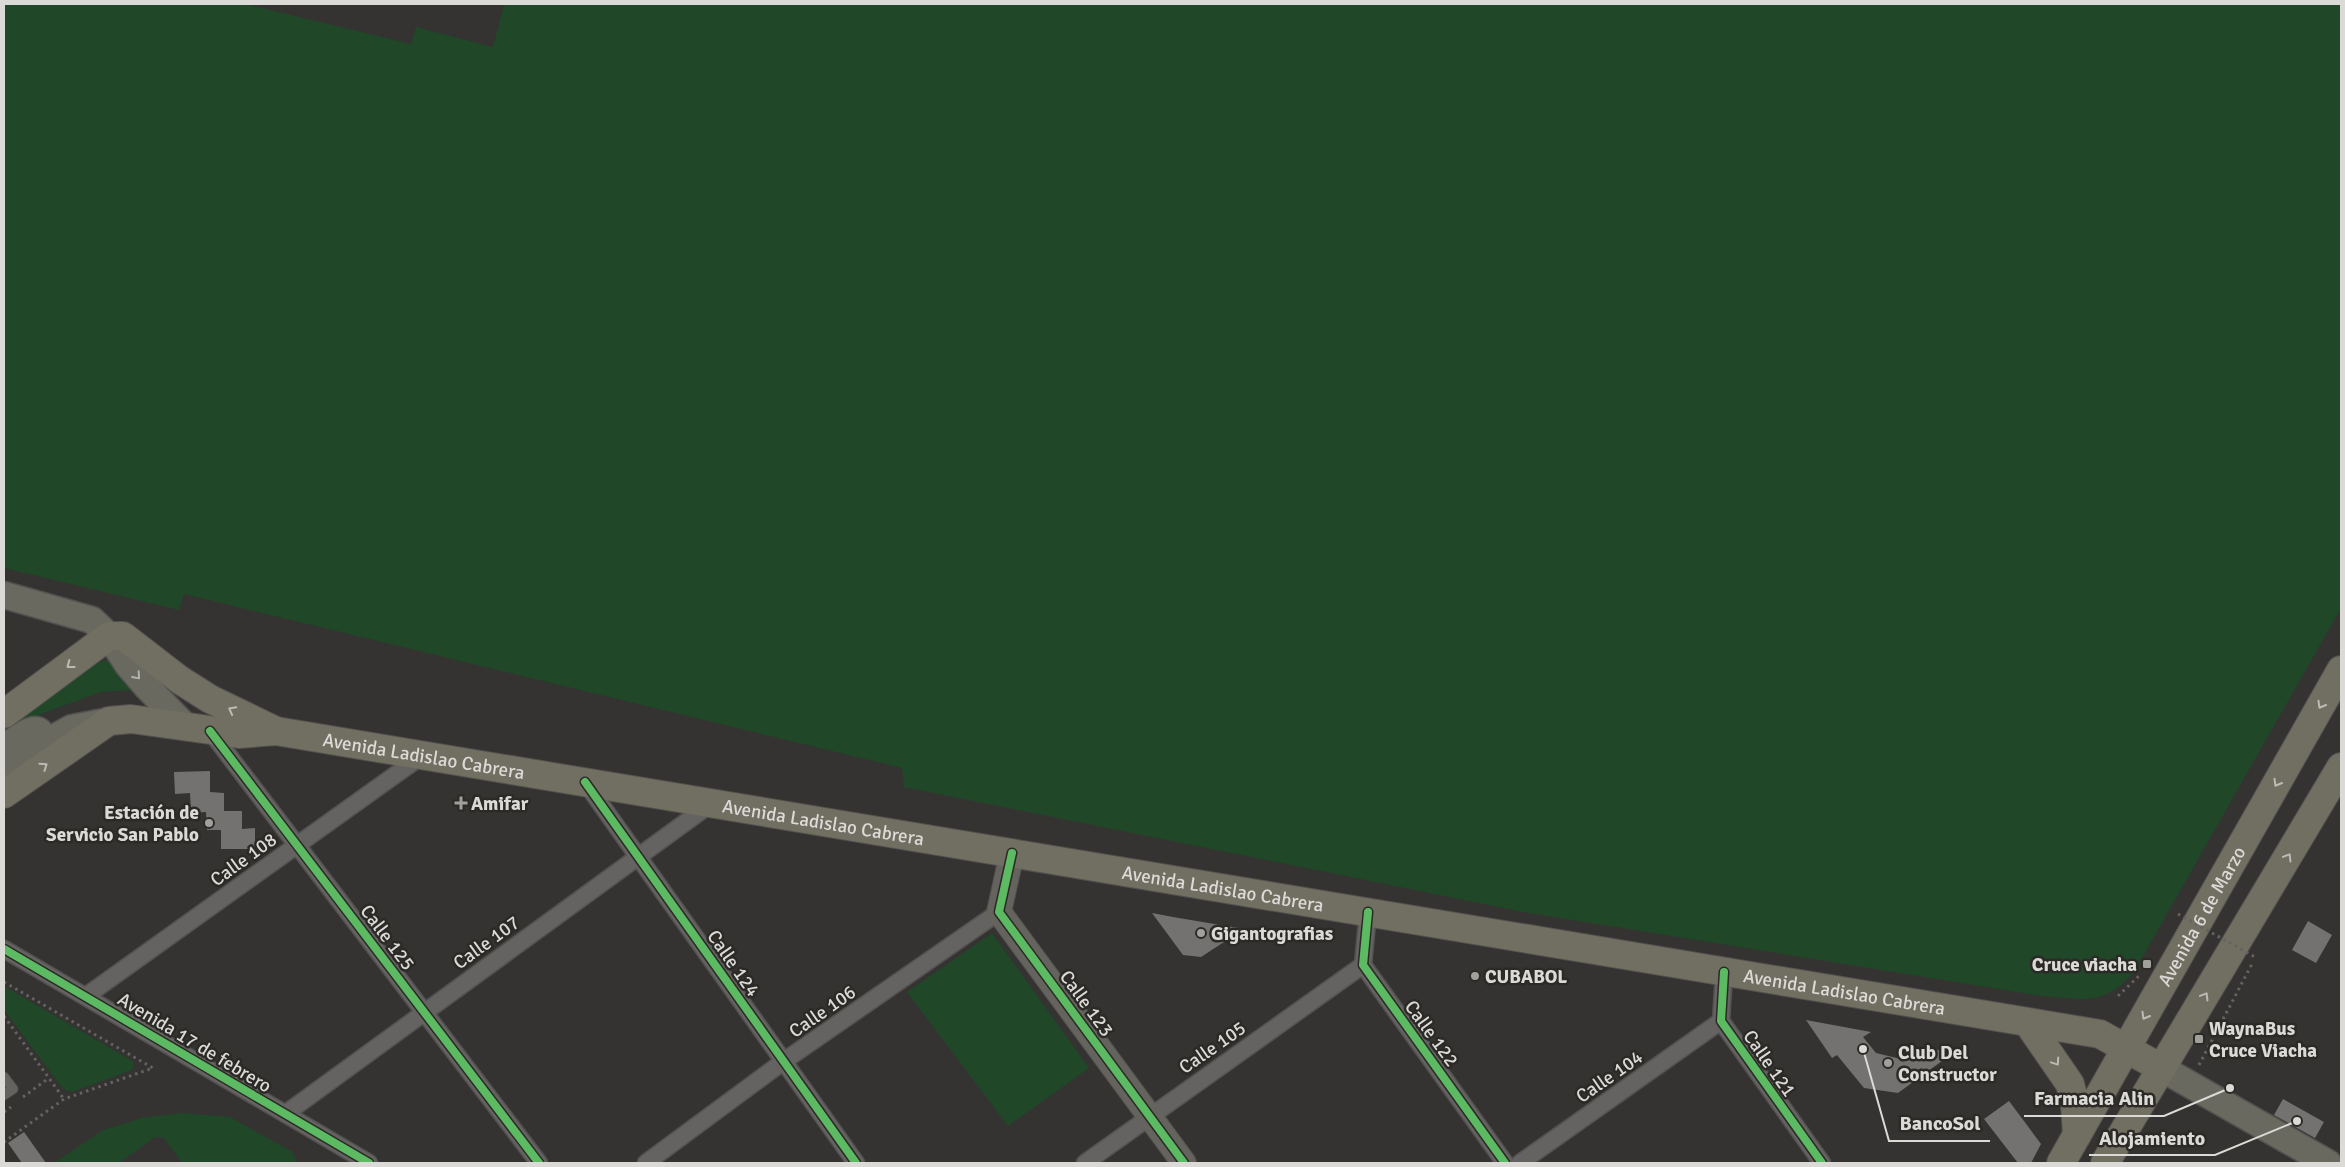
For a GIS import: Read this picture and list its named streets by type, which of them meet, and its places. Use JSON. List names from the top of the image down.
{
  "streets": {
    "highway": ["Avenida Ladislao Cabrera", "Avenida 6 de Marzo"],
    "street": [
      "Calle 108",
      "Calle 125",
      "Calle 107",
      "Calle 124",
      "Calle 123",
      "Calle 106",
      "Calle 122",
      "Avenida 17 de febrero",
      "Calle 105",
      "Calle 121",
      "Calle 104"
    ]
  },
  "crossings": [
    ["Avenida Ladislao Cabrera", "Calle 108"],
    ["Avenida Ladislao Cabrera", "Avenida 6 de Marzo"],
    ["Avenida Ladislao Cabrera", "Calle 125"],
    ["Avenida Ladislao Cabrera", "Calle 107"],
    ["Avenida Ladislao Cabrera", "Calle 124"],
    ["Avenida Ladislao Cabrera", "Calle 121"],
    ["Calle 108", "Calle 125"],
    ["Calle 108", "Avenida 17 de febrero"],
    ["Calle 125", "Calle 107"],
    ["Calle 107", "Calle 124"],
    ["Calle 107", "Avenida 17 de febrero"],
    ["Calle 124", "Calle 106"],
    ["Calle 123", "Calle 106"],
    ["Calle 123", "Calle 105"],
    ["Calle 122", "Calle 105"],
    ["Calle 121", "Calle 104"]
  ],
  "places": {
    "health": ["Amifar"],
    "other": [
      "Estación de Servicio San Pablo",
      "Gigantografias",
      "CUBABOL",
      "BancoSol",
      "Club Del Constructor",
      "Farmacia Alin",
      "Alojamiento"
    ],
    "transit": ["Cruce viacha", "WaynaBus Cruce Viacha"]
  }
}
